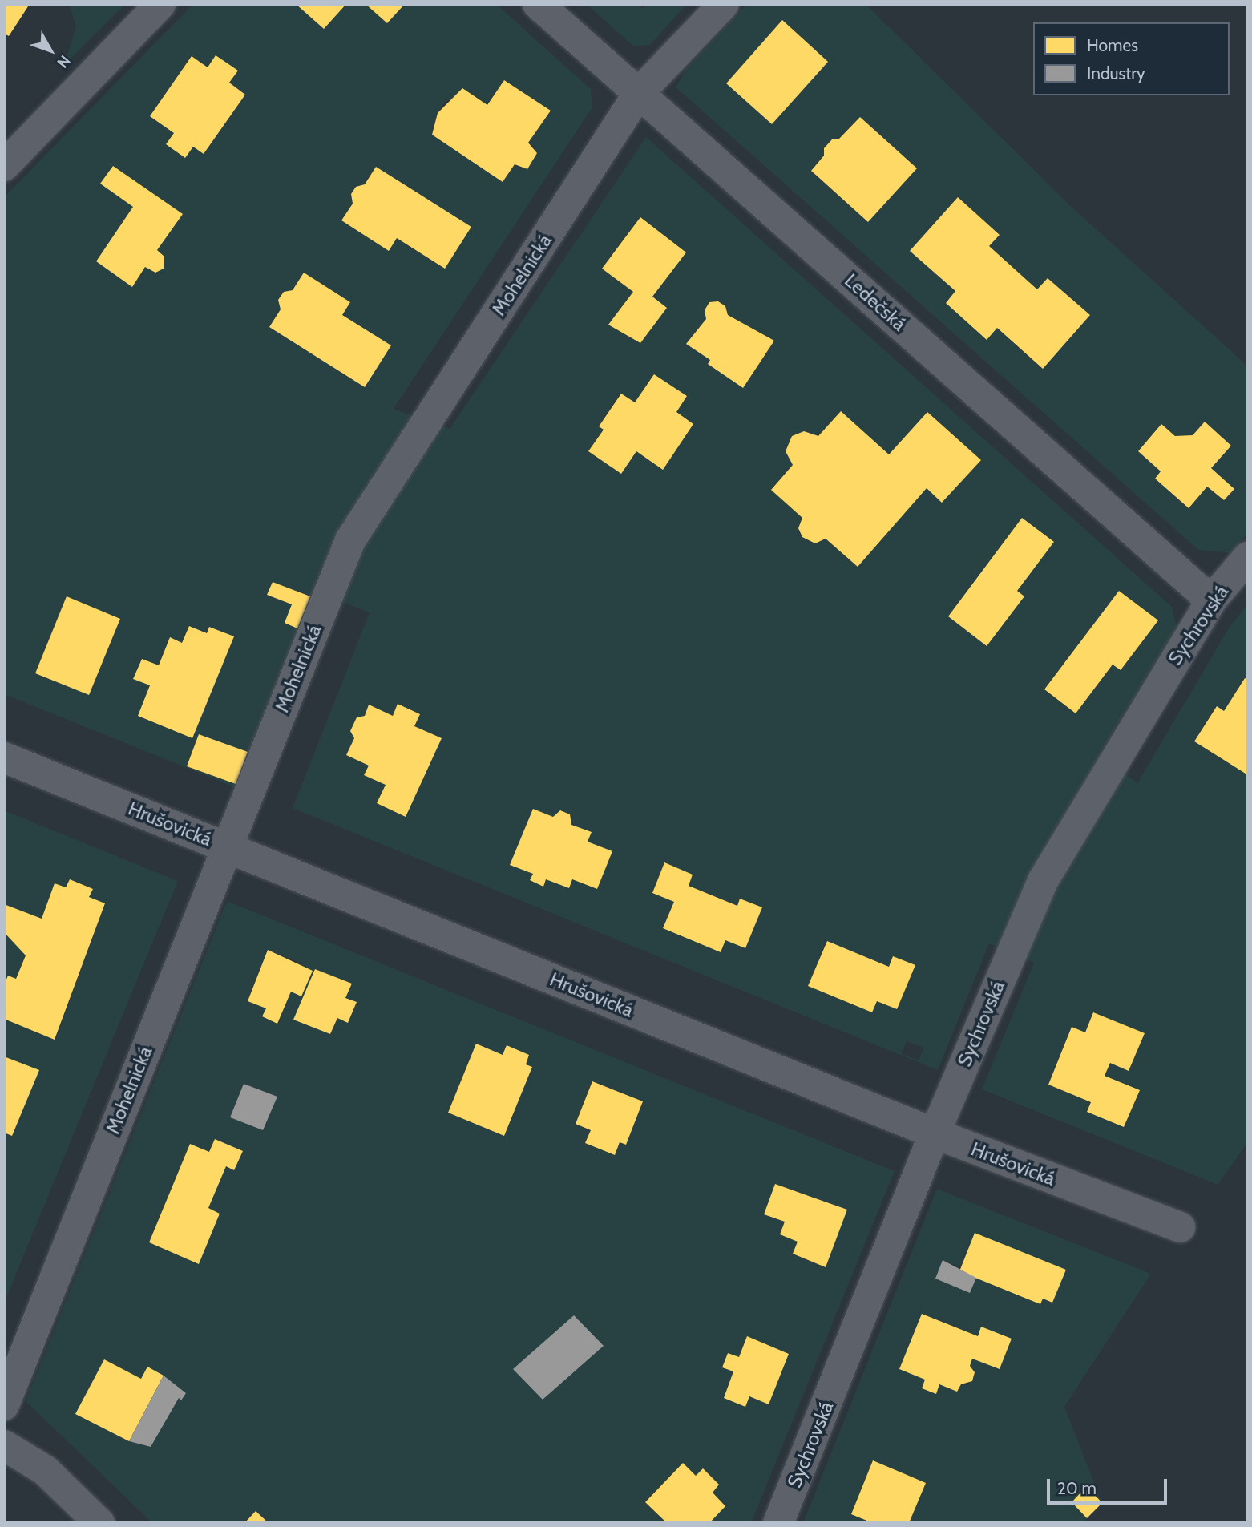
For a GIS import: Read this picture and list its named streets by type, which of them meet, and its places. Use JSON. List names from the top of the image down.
{
  "streets": {
    "street": [
      "Mohelnická",
      "Ledečská",
      "Sychrovská",
      "Hrušovická"
    ]
  },
  "crossings": [
    ["Mohelnická", "Ledečská"],
    ["Mohelnická", "Hrušovická"],
    ["Ledečská", "Sychrovská"],
    ["Sychrovská", "Hrušovická"]
  ],
  "legend": ["Homes", "Industry"],
  "scale_bar": "20 m",
  "north": "bottom right"
}
